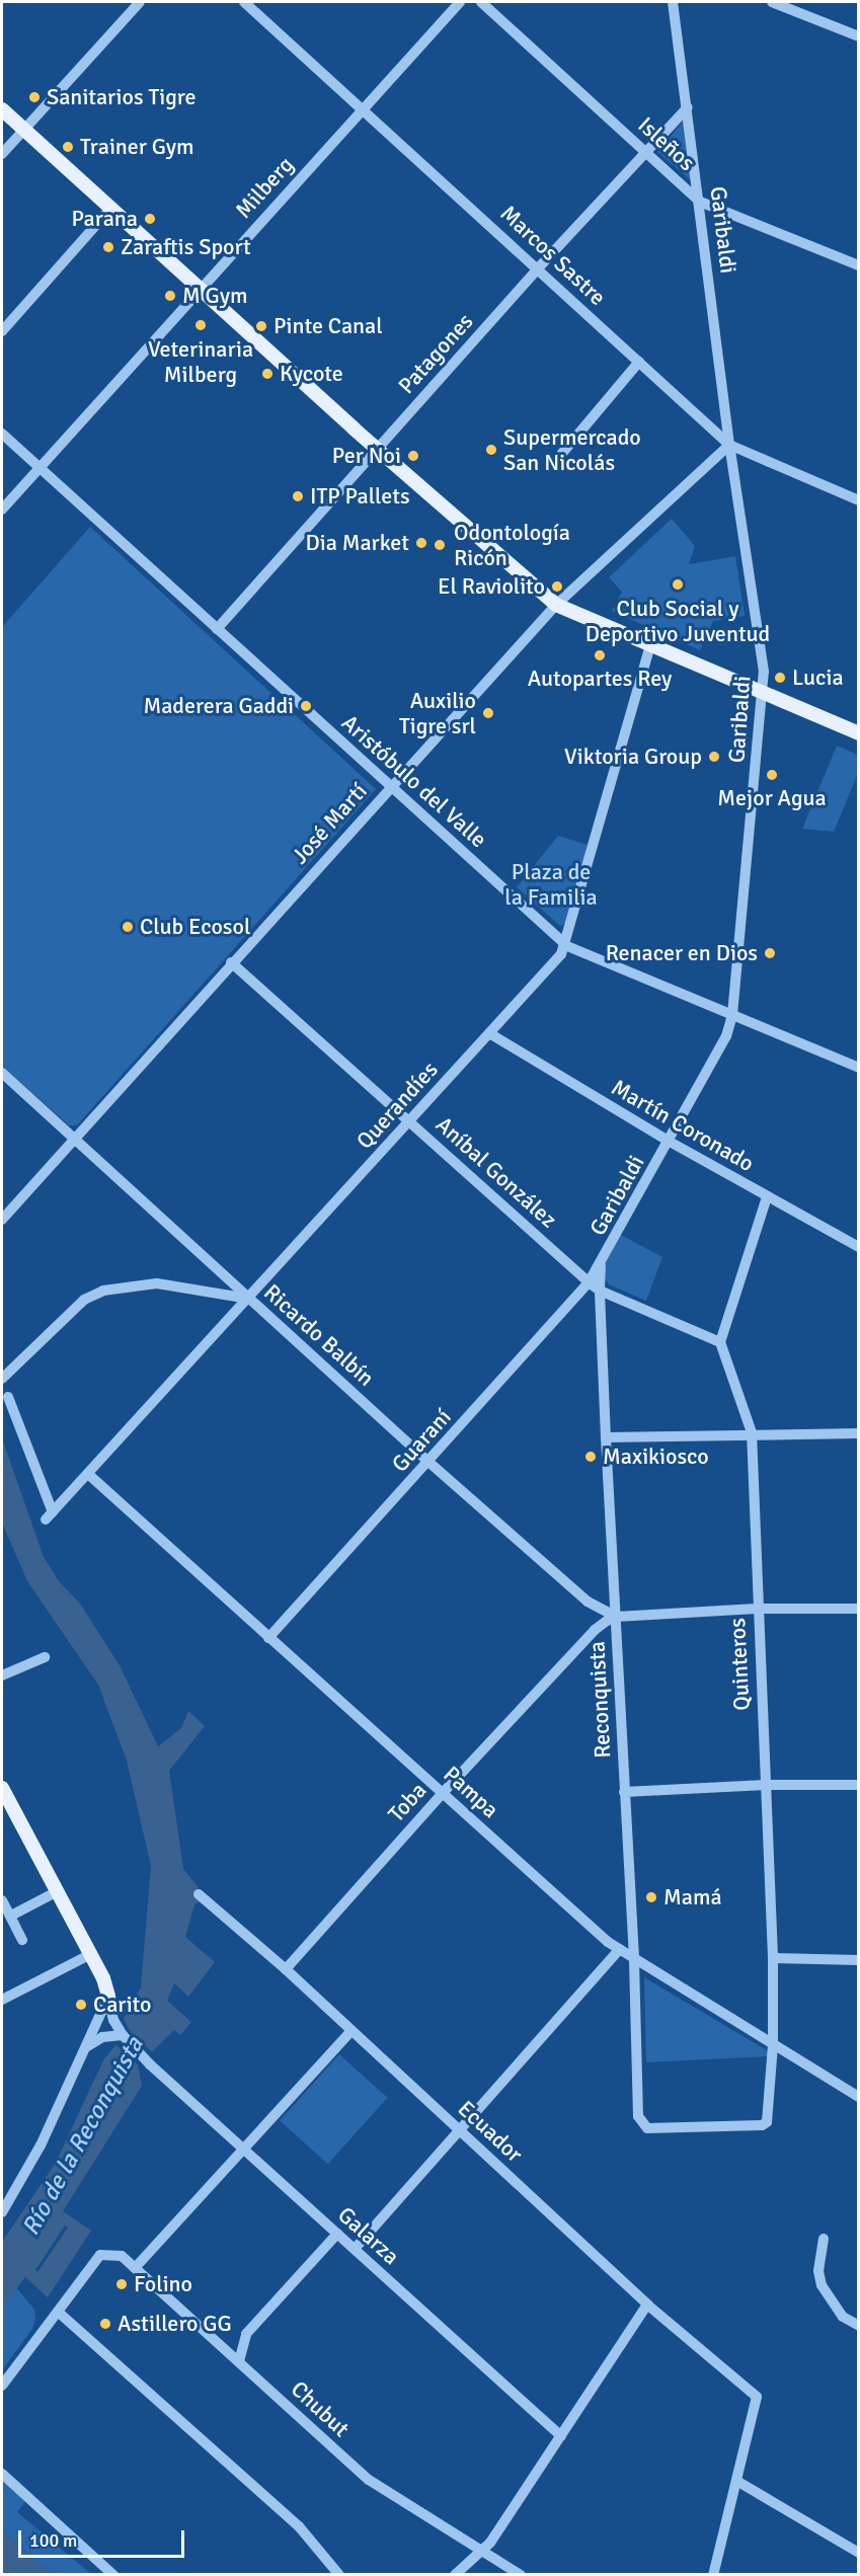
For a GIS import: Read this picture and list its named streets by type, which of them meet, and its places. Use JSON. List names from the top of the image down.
{
  "streets": {
    "street": [
      "Isleños",
      "Milberg",
      "Garibaldi",
      "Marcos Sastre",
      "Patagones",
      "Aristóbulo del Valle",
      "José Martí",
      "Querandíes",
      "Martín Coronado",
      "Aníbal González",
      "Ricardo Balbín",
      "Guaraní",
      "Quinteros",
      "Reconquista",
      "Pampa",
      "Toba",
      "Ecuador",
      "Galarza",
      "Chubut"
    ]
  },
  "crossings": [
    ["Isleños", "Garibaldi"],
    ["Isleños", "Patagones"],
    ["Milberg", "Marcos Sastre"],
    ["Milberg", "Aristóbulo del Valle"],
    ["Garibaldi", "Marcos Sastre"],
    ["Garibaldi", "Patagones"],
    ["Garibaldi", "Aristóbulo del Valle"],
    ["Garibaldi", "José Martí"],
    ["Garibaldi", "Martín Coronado"],
    ["Garibaldi", "Guaraní"],
    ["Garibaldi", "Reconquista"],
    ["Marcos Sastre", "Patagones"],
    ["Marcos Sastre", "José Martí"],
    ["Patagones", "Aristóbulo del Valle"],
    ["Aristóbulo del Valle", "José Martí"],
    ["Aristóbulo del Valle", "Querandíes"],
    ["José Martí", "Aníbal González"],
    ["José Martí", "Ricardo Balbín"],
    ["Querandíes", "Martín Coronado"],
    ["Querandíes", "Aníbal González"],
    ["Querandíes", "Ricardo Balbín"],
    ["Querandíes", "Pampa"],
    ["Aníbal González", "Guaraní"],
    ["Aníbal González", "Reconquista"],
    ["Ricardo Balbín", "Guaraní"],
    ["Ricardo Balbín", "Reconquista"],
    ["Ricardo Balbín", "Toba"],
    ["Guaraní", "Reconquista"],
    ["Guaraní", "Pampa"],
    ["Quinteros", "Reconquista"],
    ["Quinteros", "Pampa"],
    ["Reconquista", "Pampa"],
    ["Reconquista", "Toba"],
    ["Pampa", "Toba"],
    ["Toba", "Ecuador"]
  ],
  "water": ["Río de la Reconquista"],
  "parks": ["Plaza de la Familia"],
  "places": [
    "Sanitarios Tigre",
    "Trainer Gym",
    "Parana",
    "Zaraftis Sport",
    "M Gym",
    "Veterinaria Milberg",
    "Pinte Canal",
    "Kycote",
    "Supermercado San Nicolás",
    "Per Noi",
    "ITP Pallets",
    "Dia Market",
    "Odontología Ricón",
    "Club Social y Deportivo Juventud",
    "El Raviolito",
    "Autopartes Rey",
    "Lucia",
    "Maderera Gaddi",
    "Auxilio Tigre srl",
    "Viktoria Group",
    "Mejor Agua",
    "Club Ecosol",
    "Renacer en Dios",
    "Maxikiosco",
    "Mamá",
    "Carito",
    "Folino",
    "Astillero GG"
  ],
  "scale_bar": "100 m"
}
